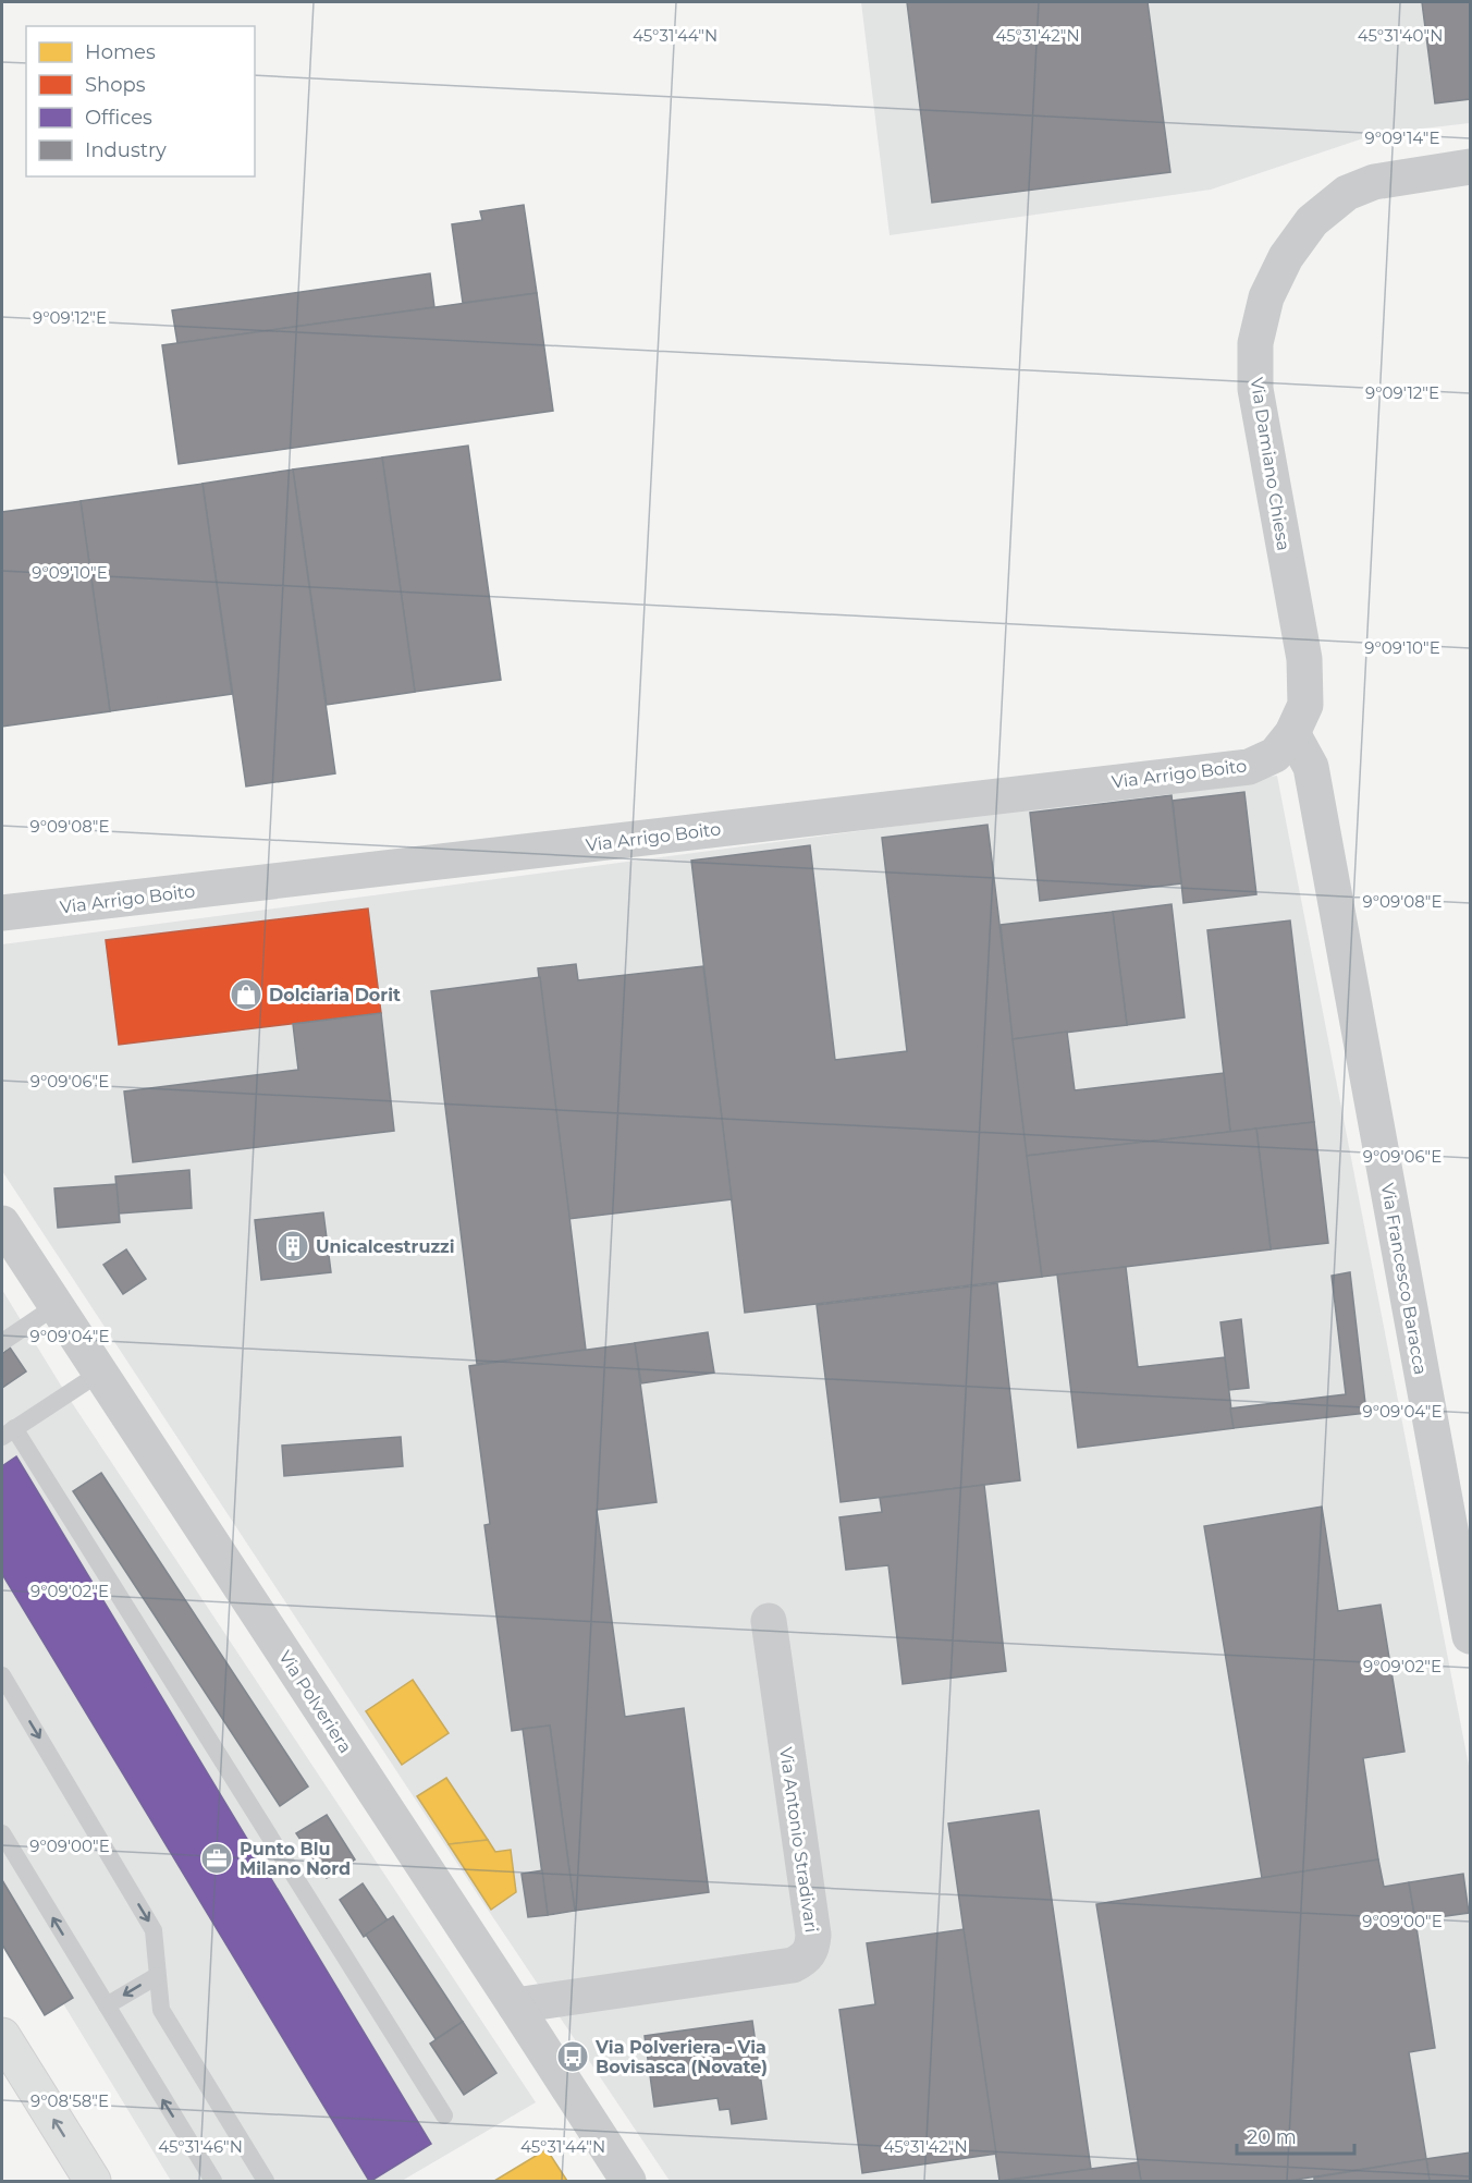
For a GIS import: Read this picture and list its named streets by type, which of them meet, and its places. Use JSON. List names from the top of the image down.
{
  "streets": {
    "street": [
      "Via Damiano Chiesa",
      "Via Arrigo Boito",
      "Via Francesco Baracca",
      "Via Polveriera",
      "Via Antonio Stradivari"
    ]
  },
  "crossings": [
    ["Via Damiano Chiesa", "Via Arrigo Boito"],
    ["Via Damiano Chiesa", "Via Francesco Baracca"],
    ["Via Arrigo Boito", "Via Francesco Baracca"],
    ["Via Polveriera", "Via Antonio Stradivari"]
  ],
  "places": {
    "shop": ["Dolciaria Dorit"],
    "building": ["Unicalcestruzzi"],
    "office": ["Punto Blu Milano Nord"],
    "bus stop": ["Via Polveriera - Via Bovisasca (Novate)"]
  },
  "legend": [
    "Homes",
    "Shops",
    "Offices",
    "Industry"
  ],
  "scale_bar": "20 m",
  "coordinates": [
    "45°31'44\"N",
    "45°31'42\"N",
    "45°31'40\"N",
    "9°09'14\"E",
    "9°09'12\"E",
    "9°09'10\"E",
    "9°09'08\"E",
    "9°09'06\"E",
    "9°09'04\"E",
    "9°09'02\"E",
    "9°09'00\"E",
    "9°08'58\"E",
    "45°31'46\"N"
  ]
}
